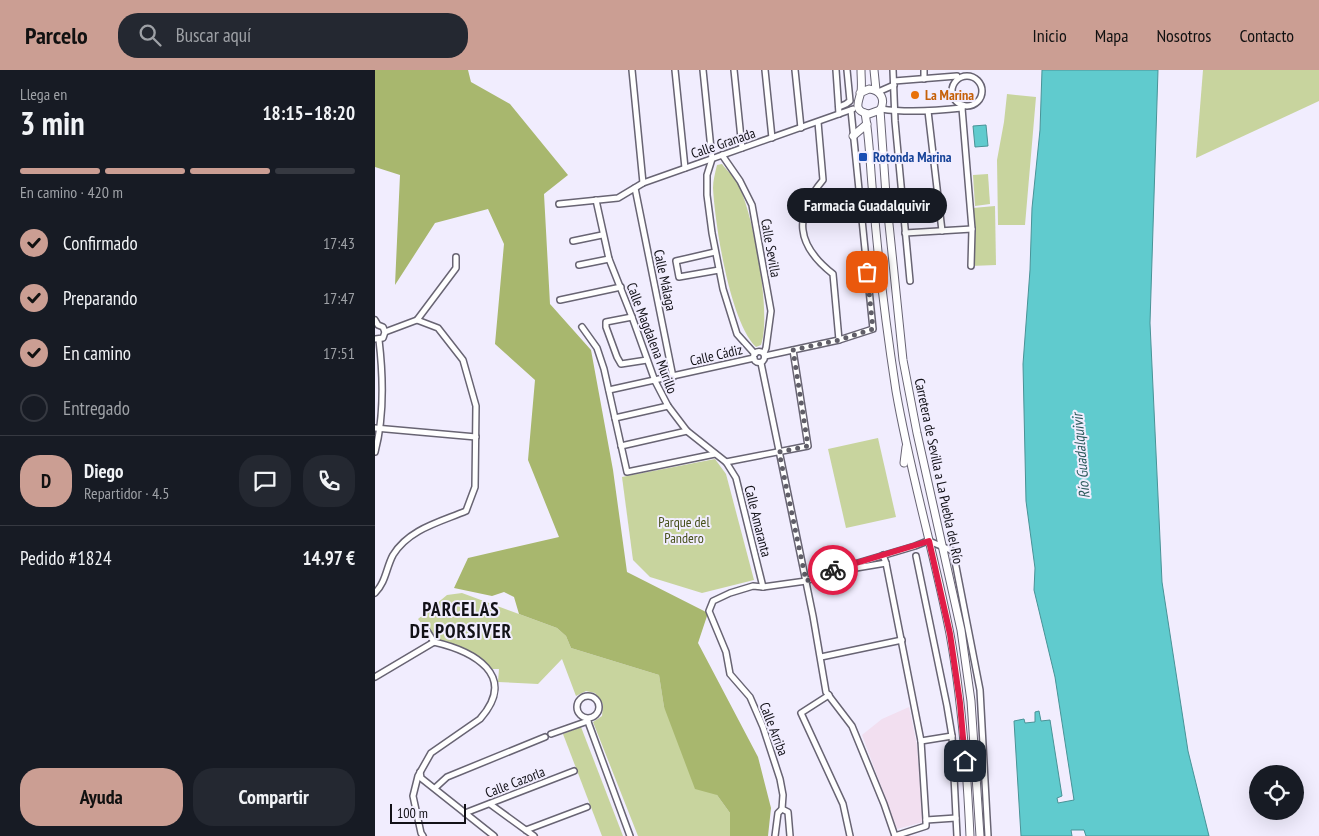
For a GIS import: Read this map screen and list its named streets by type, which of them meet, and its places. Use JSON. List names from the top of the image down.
{
  "streets": {
    "main road": ["Carretera de Sevilla a La Puebla del Río"],
    "street": [
      "Calle Granada",
      "Calle Sevilla",
      "Calle Málaga",
      "Calle Magdalena Murillo",
      "Calle Cádiz",
      "Calle Amaranta",
      "Calle Arriba",
      "Calle Cazorla"
    ]
  },
  "crossings": [
    ["Calle Granada", "Calle Sevilla"],
    ["Calle Granada", "Calle Málaga"],
    ["Calle Granada", "Calle Magdalena Murillo"],
    ["Calle Granada", "Carretera de Sevilla a La Puebla del Río"],
    ["Calle Sevilla", "Calle Cádiz"],
    ["Calle Málaga", "Calle Cádiz"],
    ["Calle Magdalena Murillo", "Calle Cádiz"],
    ["Calle Magdalena Murillo", "Calle Amaranta"],
    ["Carretera de Sevilla a La Puebla del Río", "Calle Arriba"],
    ["Calle Amaranta", "Calle Arriba"]
  ],
  "districts": ["PARCELAS DE PORSIVER"],
  "water": ["Río Guadalquivir"],
  "parks": ["Parque del Pandero"],
  "places": {
    "other": ["La Marina", "Farmacia Guadalquivir"],
    "transit": ["Rotonda Marina"]
  },
  "scale_bar": "100 m",
  "page": {
    "header": "Parcelo",
    "search": "Buscar aquí",
    "nav": [
      "Inicio",
      "Mapa",
      "Nosotros",
      "Contacto"
    ],
    "heading": ["3 min", "Llega en", "18:15–18:20"],
    "panel": [
      "Diego",
      "Repartidor · 4.5",
      "Pedido #1824",
      "14.97 €"
    ],
    "bar": "En camino · 420 m",
    "bubble": "Farmacia Guadalquivir",
    "list": [
      ["Confirmado", "17:43"],
      ["Preparando", "17:47"],
      ["En camino", "17:51"],
      "Entregado"
    ],
    "round": "D",
    "buttons": ["Ayuda", "Compartir"],
    "scale": "100 m"
  }
}
